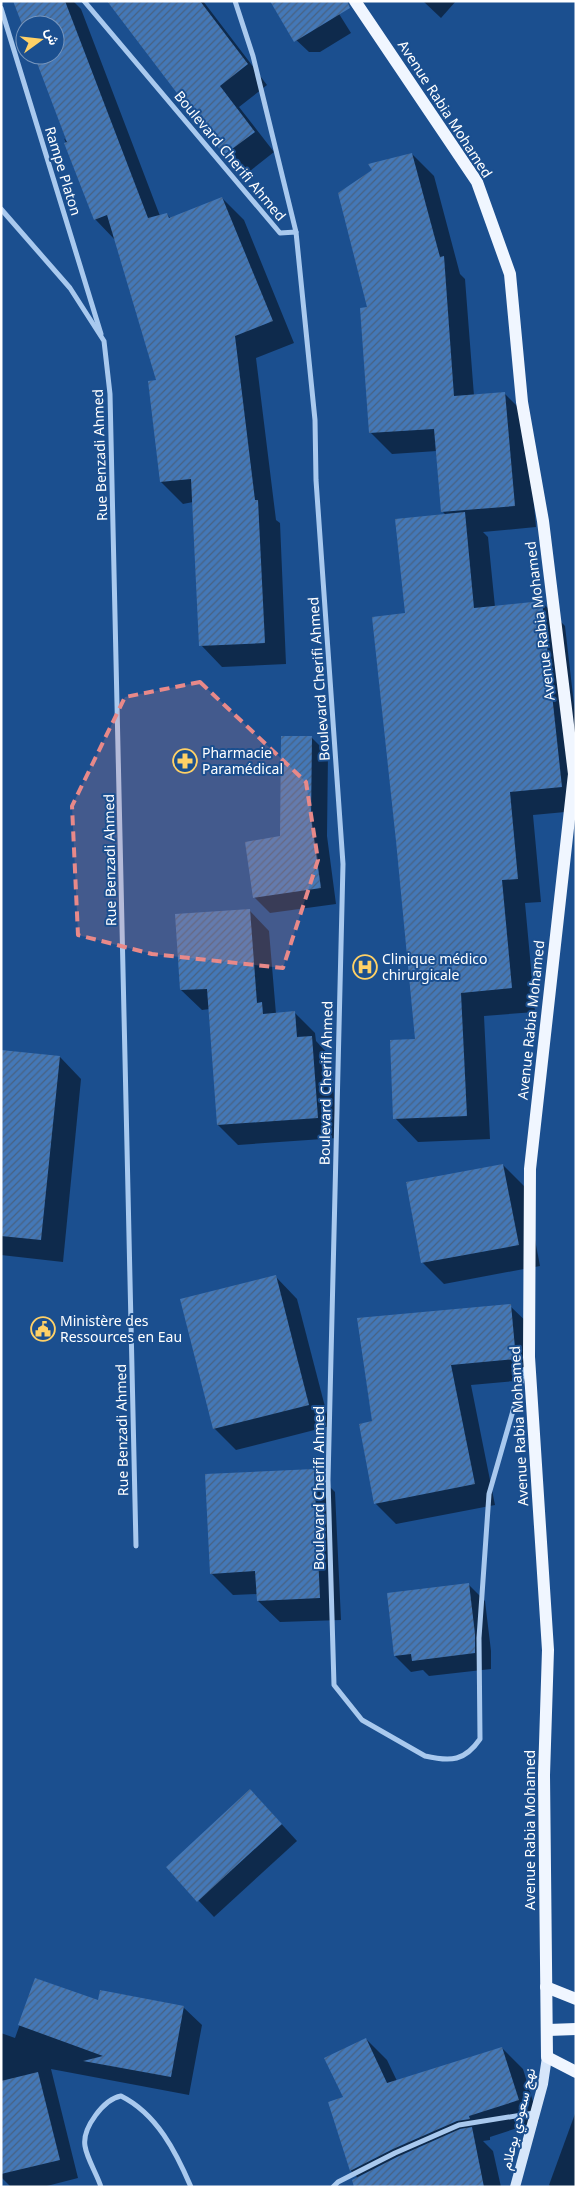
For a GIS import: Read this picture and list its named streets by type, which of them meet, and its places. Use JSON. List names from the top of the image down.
{
  "streets": {
    "main road": ["Avenue Rabia Mohamed", "نهج سعودي بوعلام"],
    "street": ["Boulevard Cherifi Ahmed", "Rampe Platon", "Rue Benzadi Ahmed"]
  },
  "crossings": [
    ["Avenue Rabia Mohamed", "Boulevard Cherifi Ahmed"],
    ["Avenue Rabia Mohamed", "نهج سعودي بوعلام"],
    ["Rampe Platon", "Rue Benzadi Ahmed"]
  ],
  "places": {
    "pharmacy": ["Pharmacie Paramédical"],
    "hospital": ["Clinique médico chirurgicale"],
    "public building": ["Ministère des Ressources en Eau"]
  },
  "north": "right"
}
